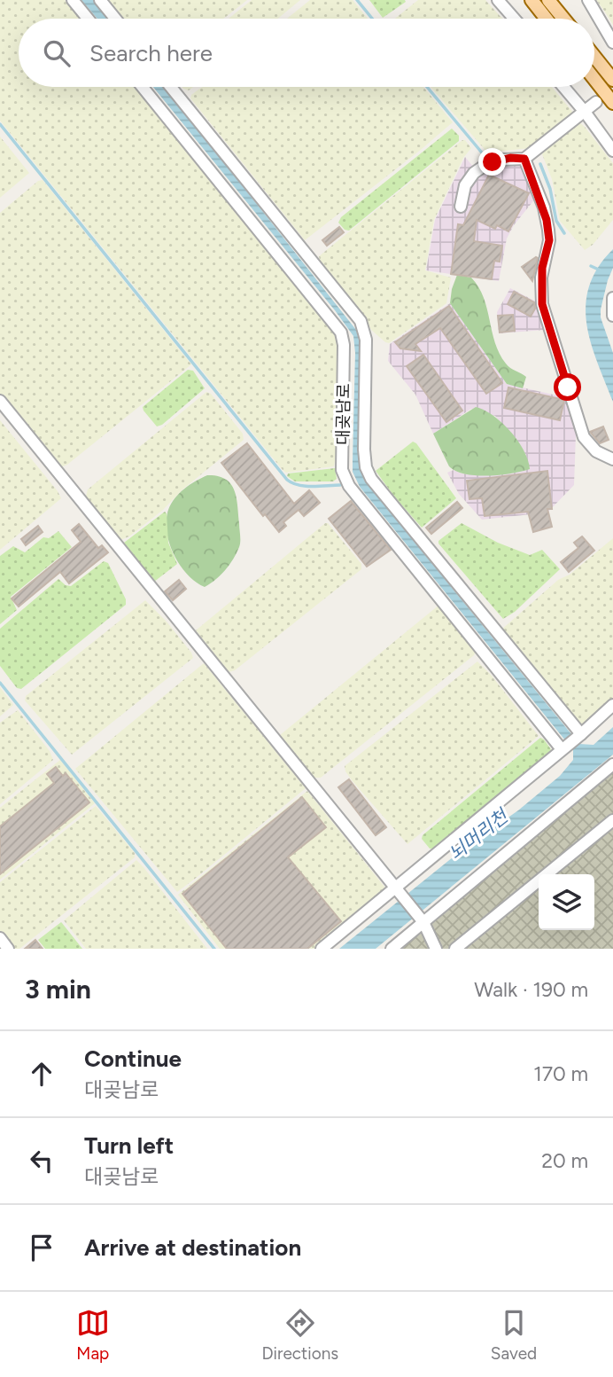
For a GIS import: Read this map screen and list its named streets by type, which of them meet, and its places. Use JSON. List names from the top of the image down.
{
  "streets": {
    "street": ["대곶남로"]
  },
  "water": ["뇌머리천"],
  "page": {
    "search": "Search here",
    "heading": ["3 min", "Walk · 190 m"],
    "list": [
      ["Continue", "대곶남로", "170 m"],
      ["Turn left", "대곶남로", "20 m"],
      "Arrive at destination"
    ],
    "nav": ["Map", "Directions", "Saved"]
  }
}
